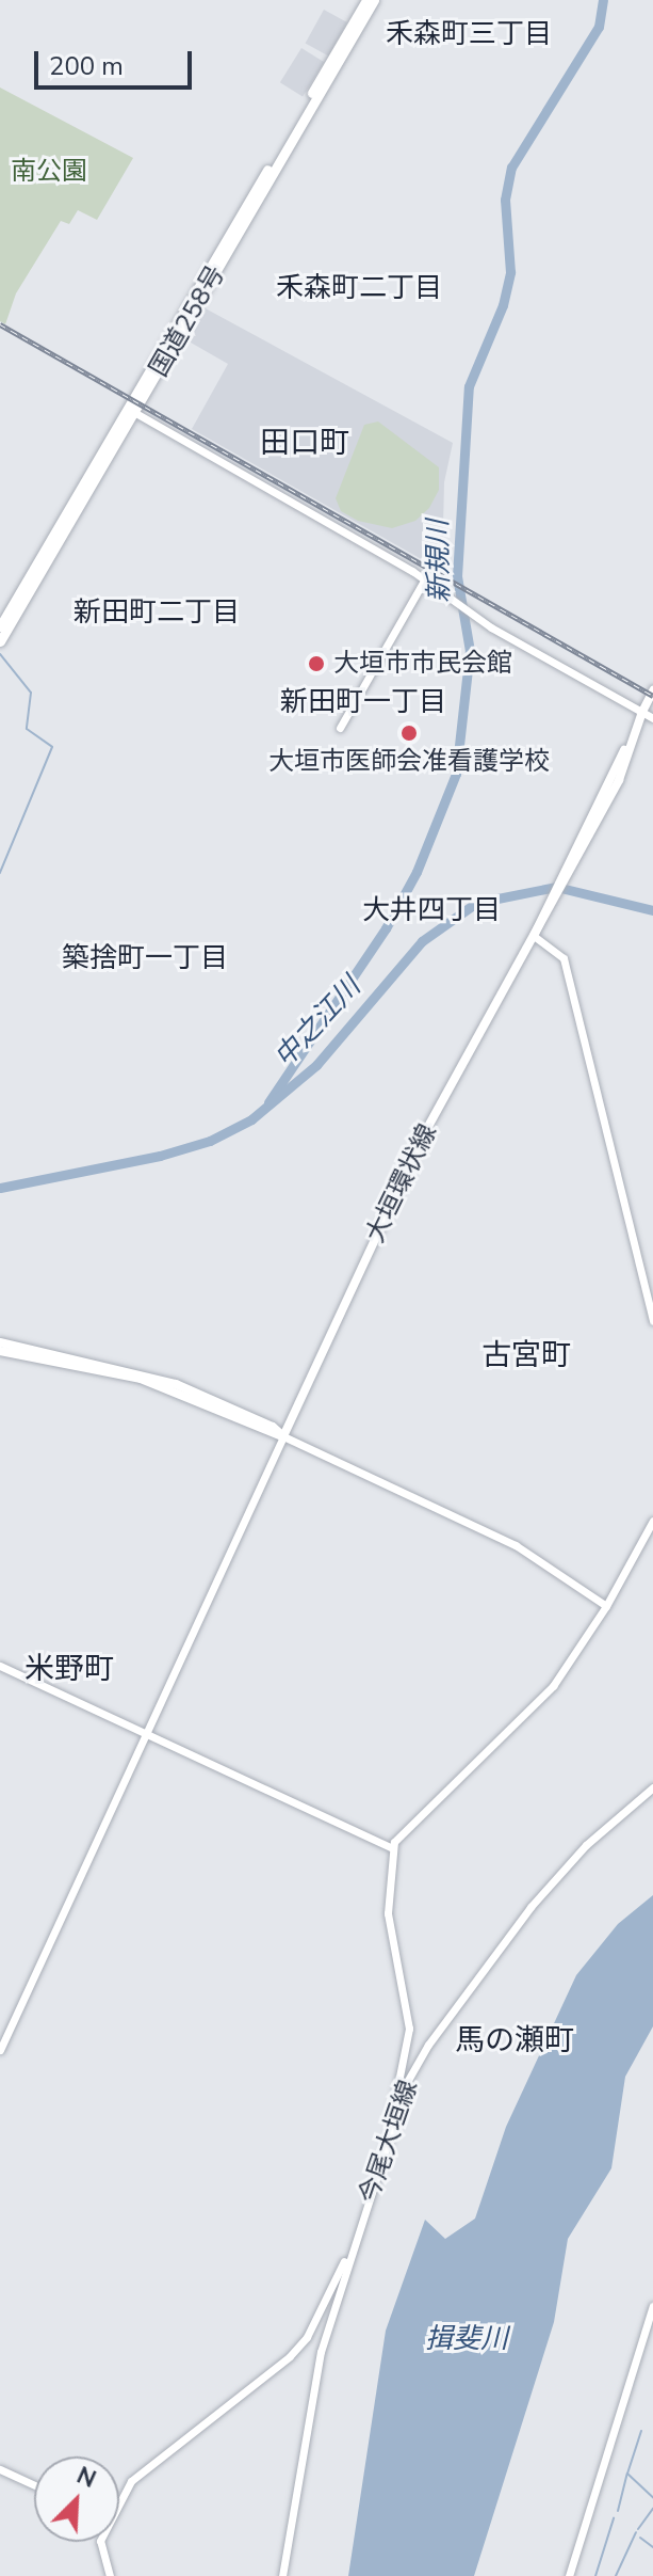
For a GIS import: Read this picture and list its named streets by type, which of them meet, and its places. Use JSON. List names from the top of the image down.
{
  "streets": {
    "highway": ["国道258号"],
    "main road": ["大垣環状線"],
    "street": ["今尾大垣線"]
  },
  "districts": [
    "禾森町三丁目",
    "禾森町二丁目",
    "田口町",
    "新田町二丁目",
    "新田町一丁目",
    "大井四丁目",
    "築捨町一丁目",
    "古宮町",
    "米野町",
    "馬の瀬町"
  ],
  "water": ["新規川", "中之江川", "揖斐川"],
  "parks": ["南公園"],
  "places": ["大垣市市民会館", "大垣市医師会准看護学校"],
  "scale_bar": "200 m",
  "north": "top right"
}
